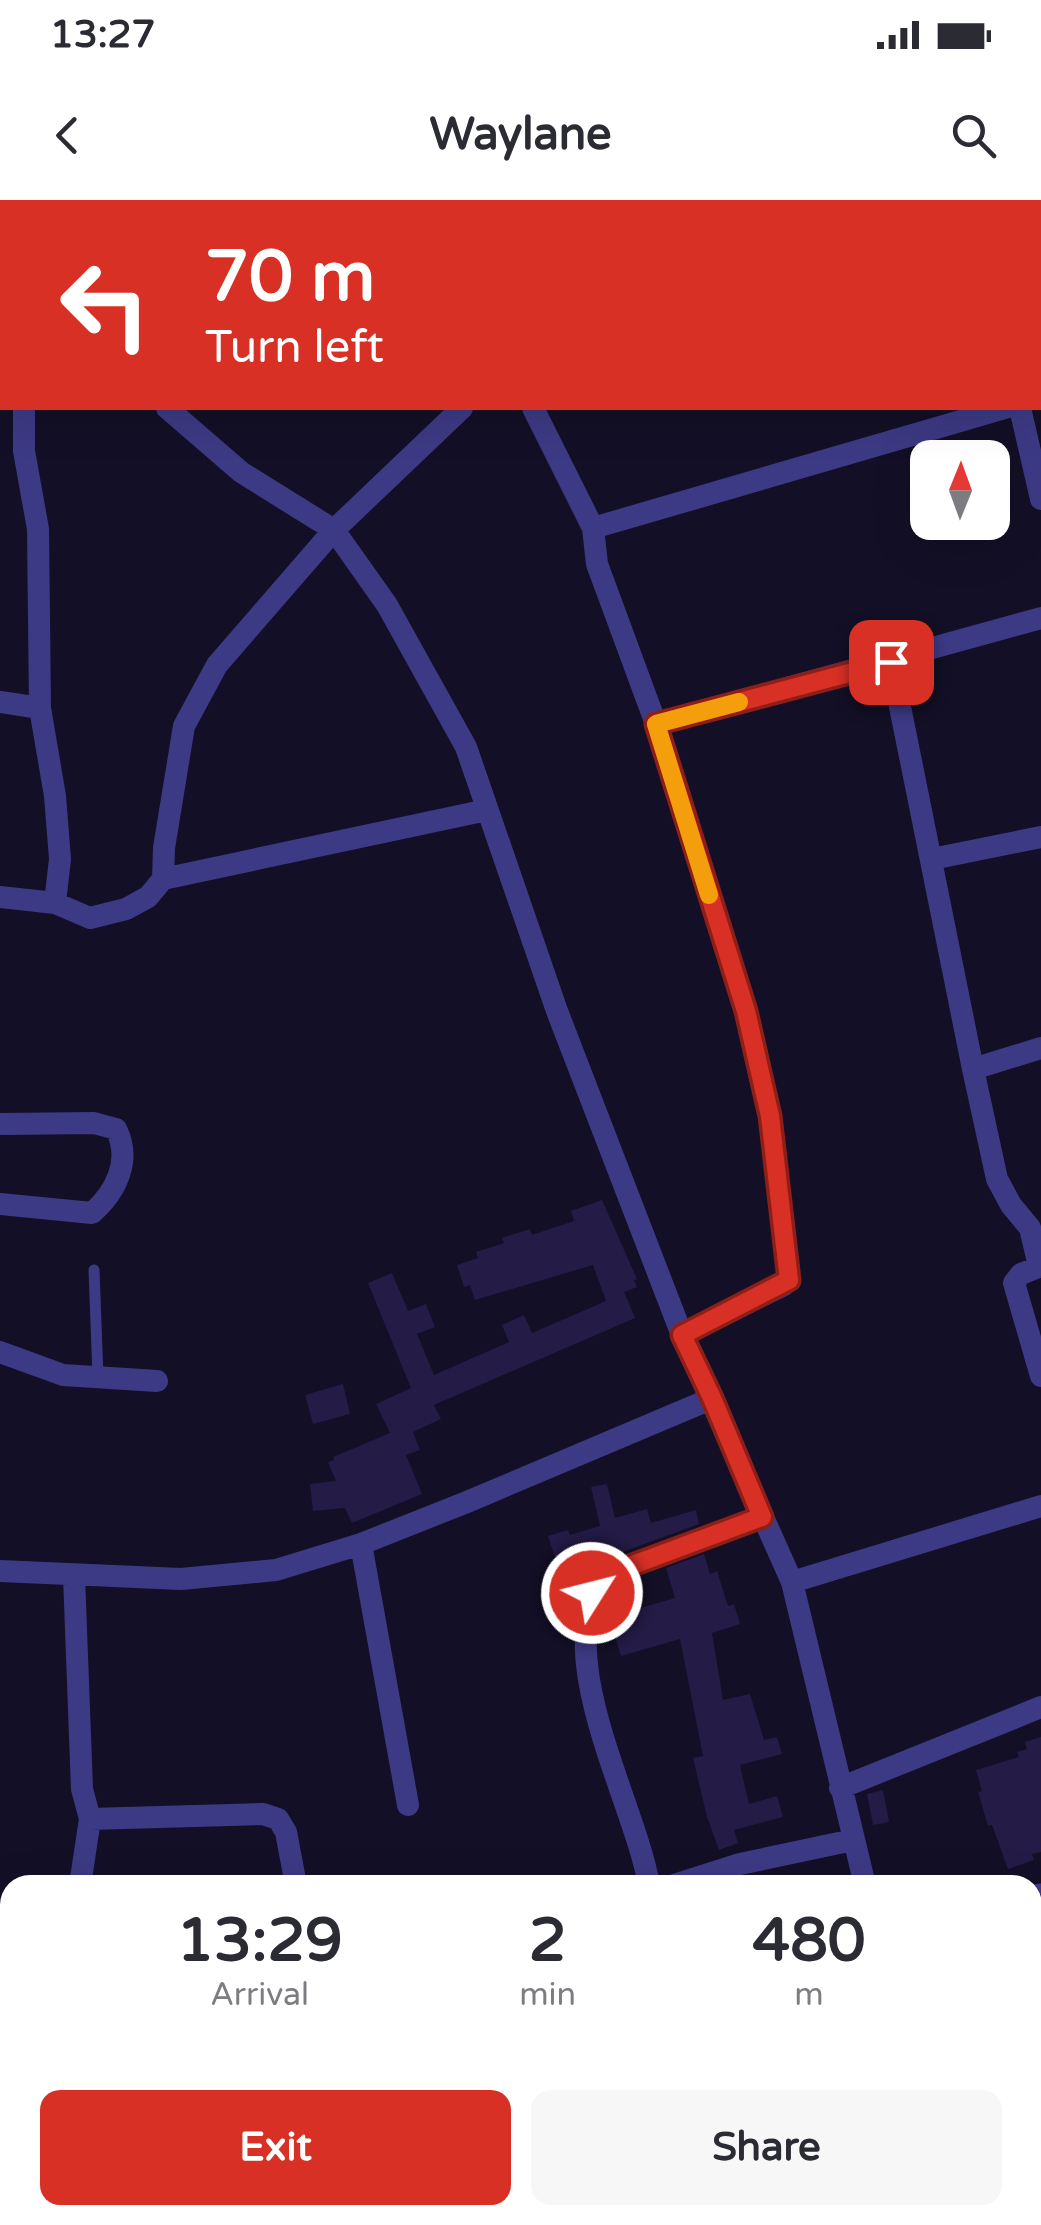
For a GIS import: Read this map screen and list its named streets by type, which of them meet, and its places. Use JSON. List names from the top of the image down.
{
  "north": "top",
  "page": {
    "status": "13:27",
    "header": "Waylane",
    "turn": ["70 m", "Turn left"],
    "eta": [
      "13:29",
      "Arrival",
      "2",
      "min",
      "480",
      "m"
    ],
    "buttons": ["Exit", "Share"]
  }
}
